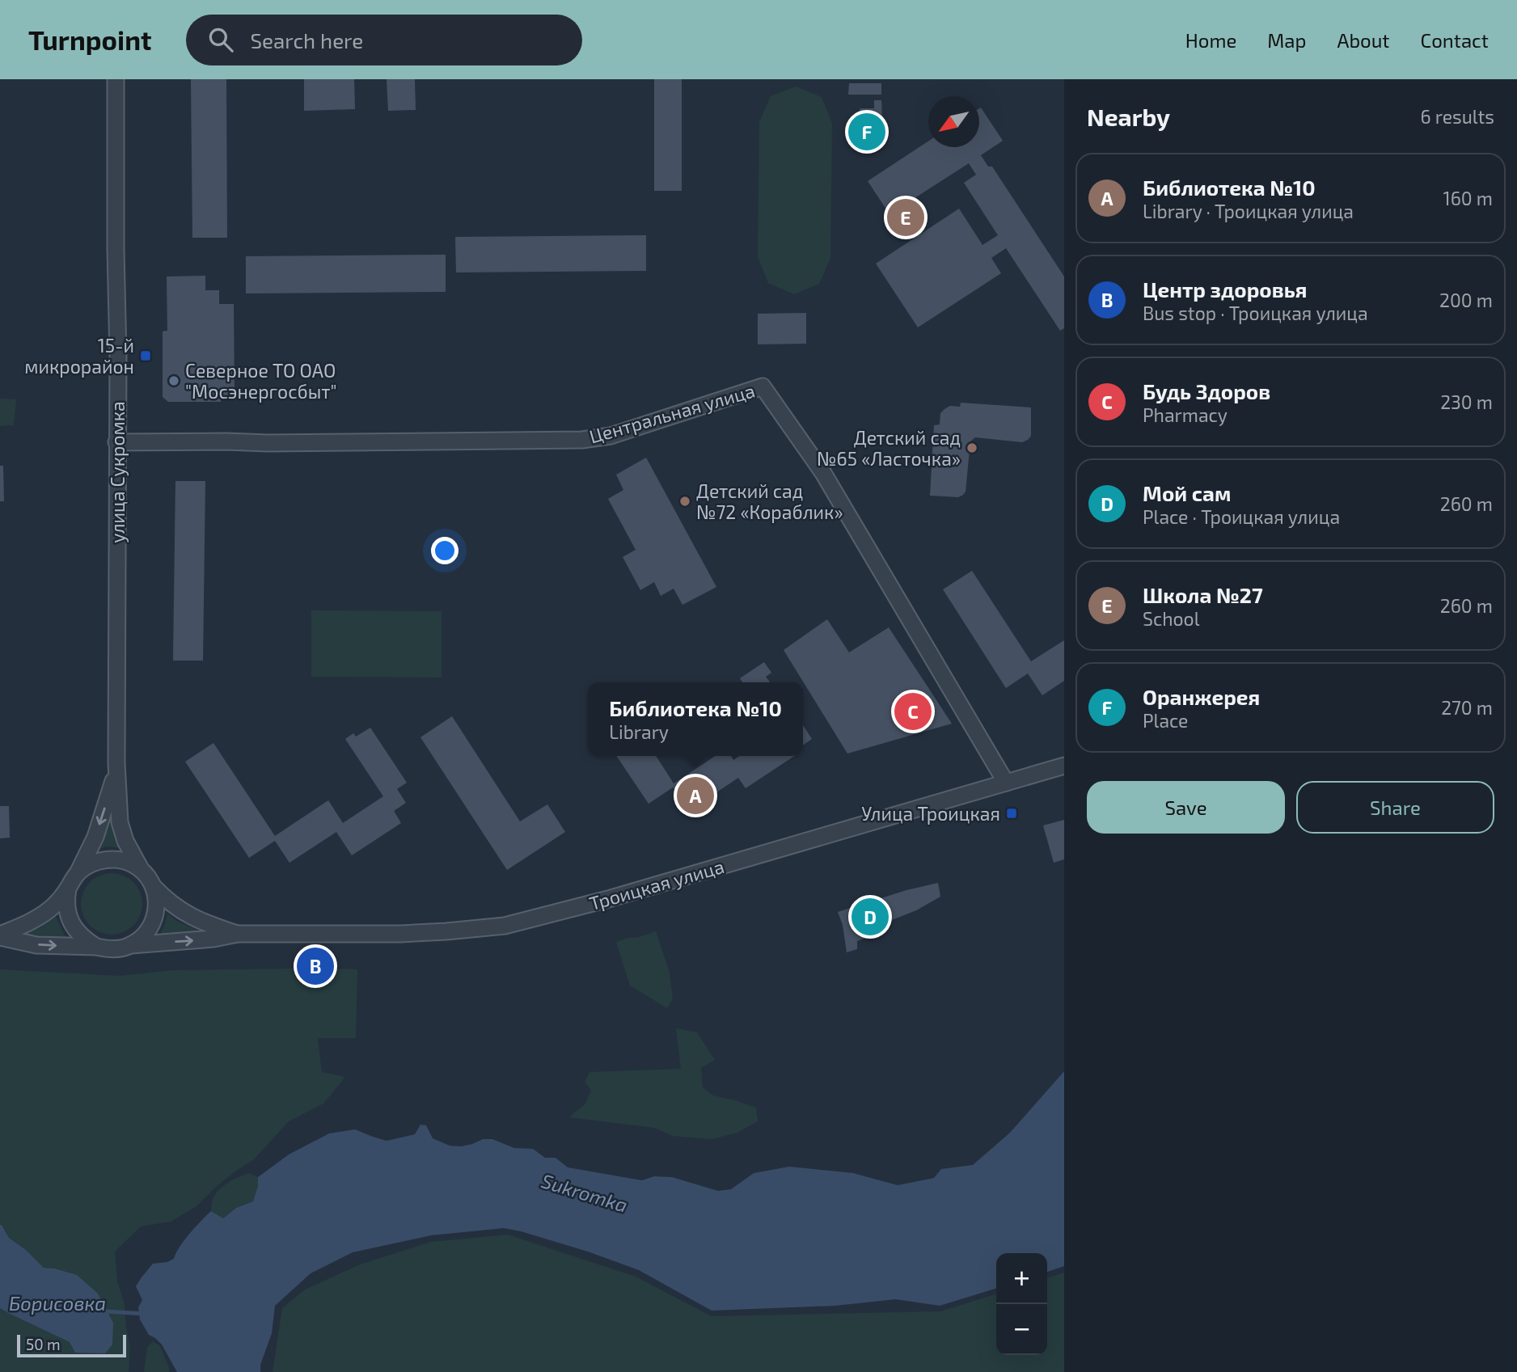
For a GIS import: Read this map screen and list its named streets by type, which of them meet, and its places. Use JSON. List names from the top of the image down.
{
  "streets": {
    "street": ["Центральная улица", "улица Сукромка", "Троицкая улица"]
  },
  "crossings": [
    ["Центральная улица", "улица Сукромка"],
    ["Центральная улица", "Троицкая улица"],
    ["улица Сукромка", "Троицкая улица"]
  ],
  "water": ["Sukromka", "Борисовка"],
  "places": {
    "transit": ["15-й микрорайон", "Улица Троицкая"],
    "other": ["Северное ТО ОАО \"Мосэнергосбыт\"", "Детский сад №65 «Ласточка»", "Детский сад №72 «Кораблик»"]
  },
  "scale_bar": "50 m",
  "north": "bottom left",
  "page": {
    "header": "Turnpoint",
    "search": "Search here",
    "nav": [
      "Home",
      "Map",
      "About",
      "Contact"
    ],
    "heading": ["Nearby", "6 results"],
    "pins": [
      "F",
      "E",
      "C",
      "A",
      "D",
      "B"
    ],
    "list": [
      {
        "mark": "A",
        "name": "Библиотека №10",
        "note": "Library · Троицкая улица",
        "value": "160 m"
      },
      {
        "mark": "B",
        "name": "Центр здоровья",
        "note": "Bus stop · Троицкая улица",
        "value": "200 m"
      },
      {
        "mark": "C",
        "name": "Будь Здоров",
        "note": "Pharmacy",
        "value": "230 m"
      },
      {
        "mark": "D",
        "name": "Мой сам",
        "note": "Place · Троицкая улица",
        "value": "260 m"
      },
      {
        "mark": "E",
        "name": "Школа №27",
        "note": "School",
        "value": "260 m"
      },
      {
        "mark": "F",
        "name": "Оранжерея",
        "note": "Place",
        "value": "270 m"
      }
    ],
    "popup": ["Библиотека №10", "Library"],
    "buttons": ["Save", "Share"],
    "map_buttons": ["+", "−"],
    "scale": "50 m"
  }
}
